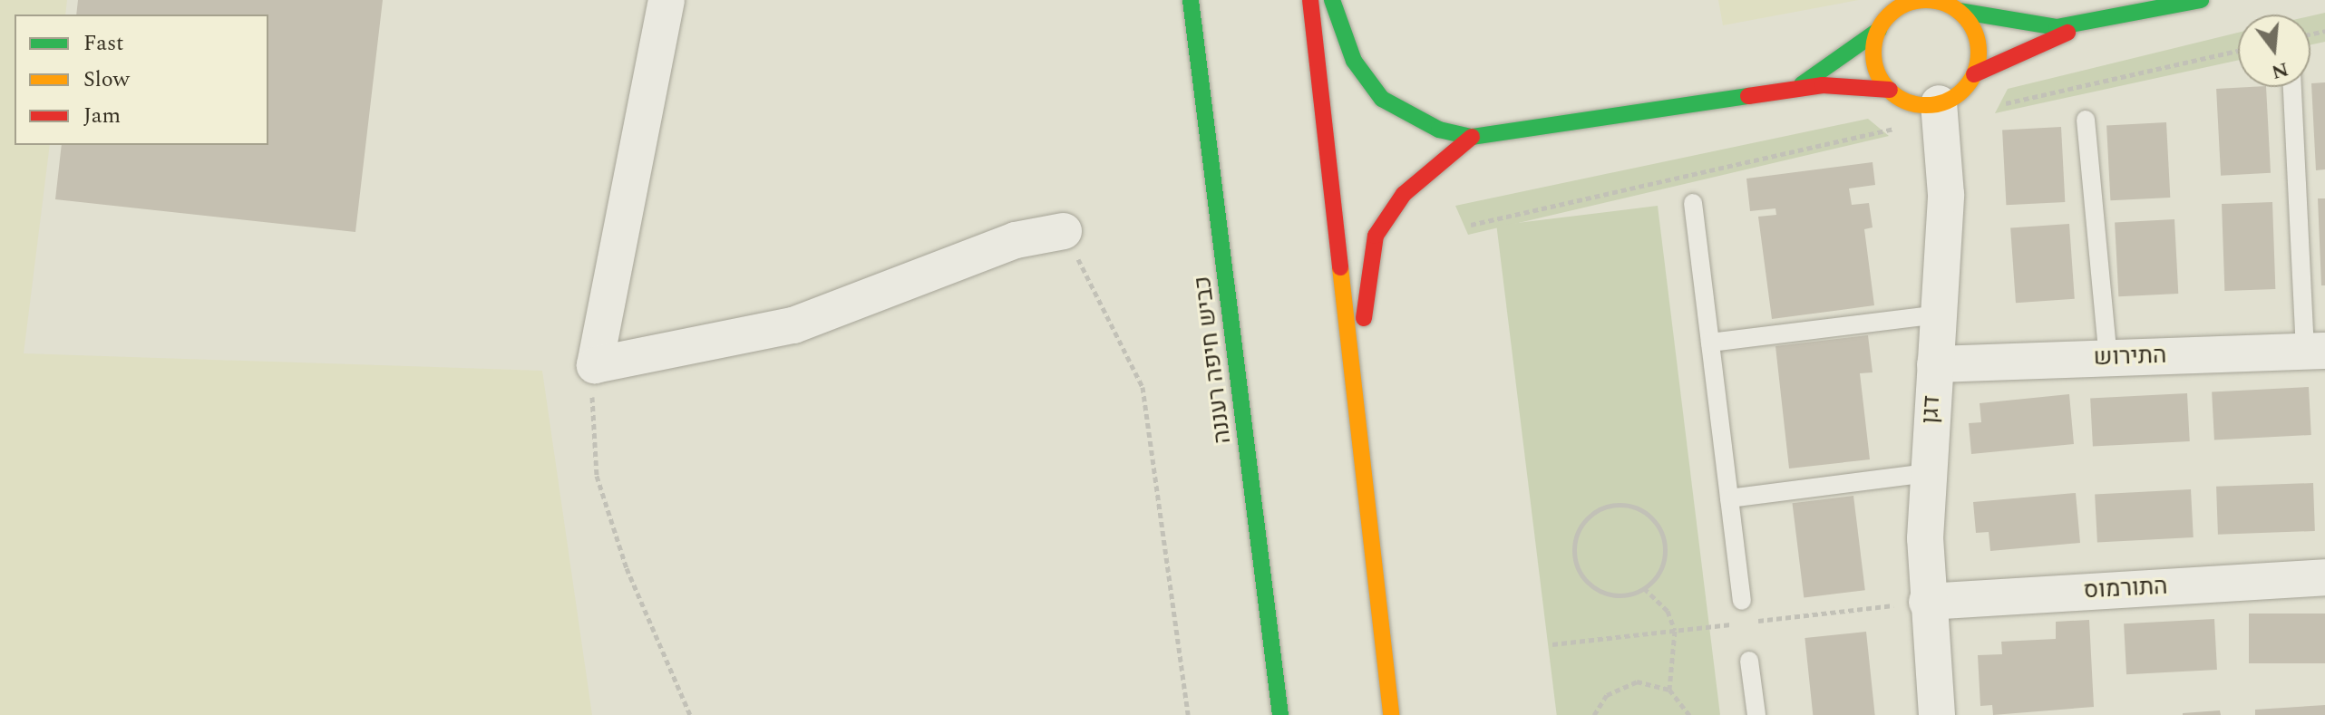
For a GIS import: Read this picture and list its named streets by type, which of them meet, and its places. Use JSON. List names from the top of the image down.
{
  "streets": {
    "main road": ["כביש חיפה רעננה"],
    "street": ["התירוש", "דגן", "התורמוס"]
  },
  "crossings": [
    ["התירוש", "דגן"],
    ["דגן", "התורמוס"]
  ],
  "legend": ["Fast", "Slow", "Jam"],
  "north": "bottom"
}
